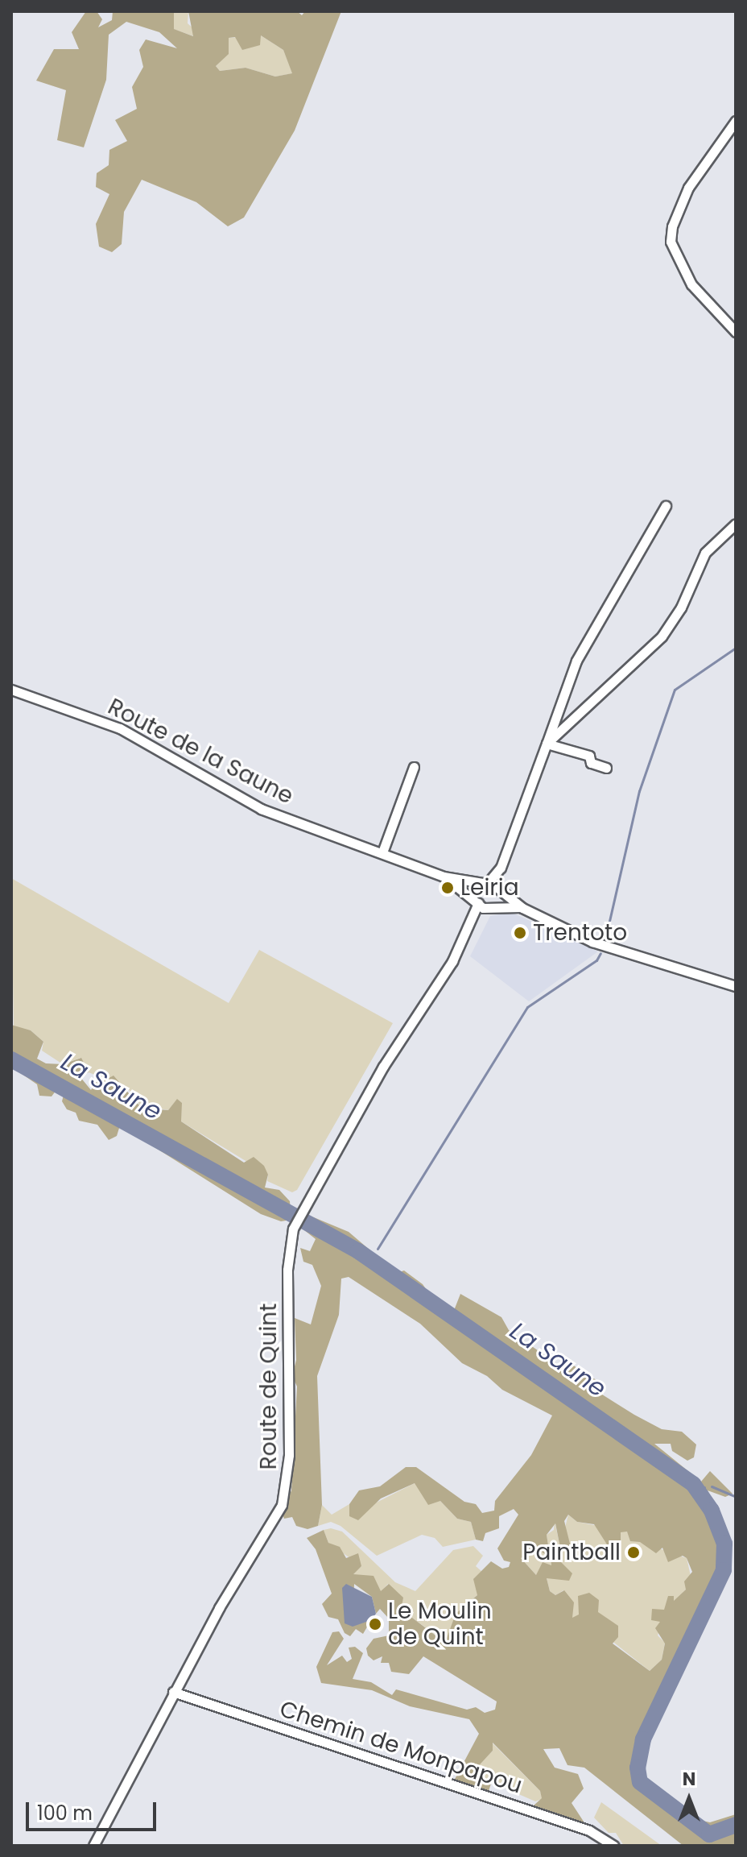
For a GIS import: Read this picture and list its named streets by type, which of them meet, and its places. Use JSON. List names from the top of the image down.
{
  "streets": {
    "street": ["Route de la Saune", "Route de Quint", "Chemin de Monpapou"]
  },
  "crossings": [
    ["Route de la Saune", "Route de Quint"],
    ["Route de Quint", "Chemin de Monpapou"]
  ],
  "water": ["La Saune"],
  "places": [
    "Leiria",
    "Trentoto",
    "Paintball",
    "Le Moulin de Quint"
  ],
  "scale_bar": "100 m",
  "north": "top"
}
